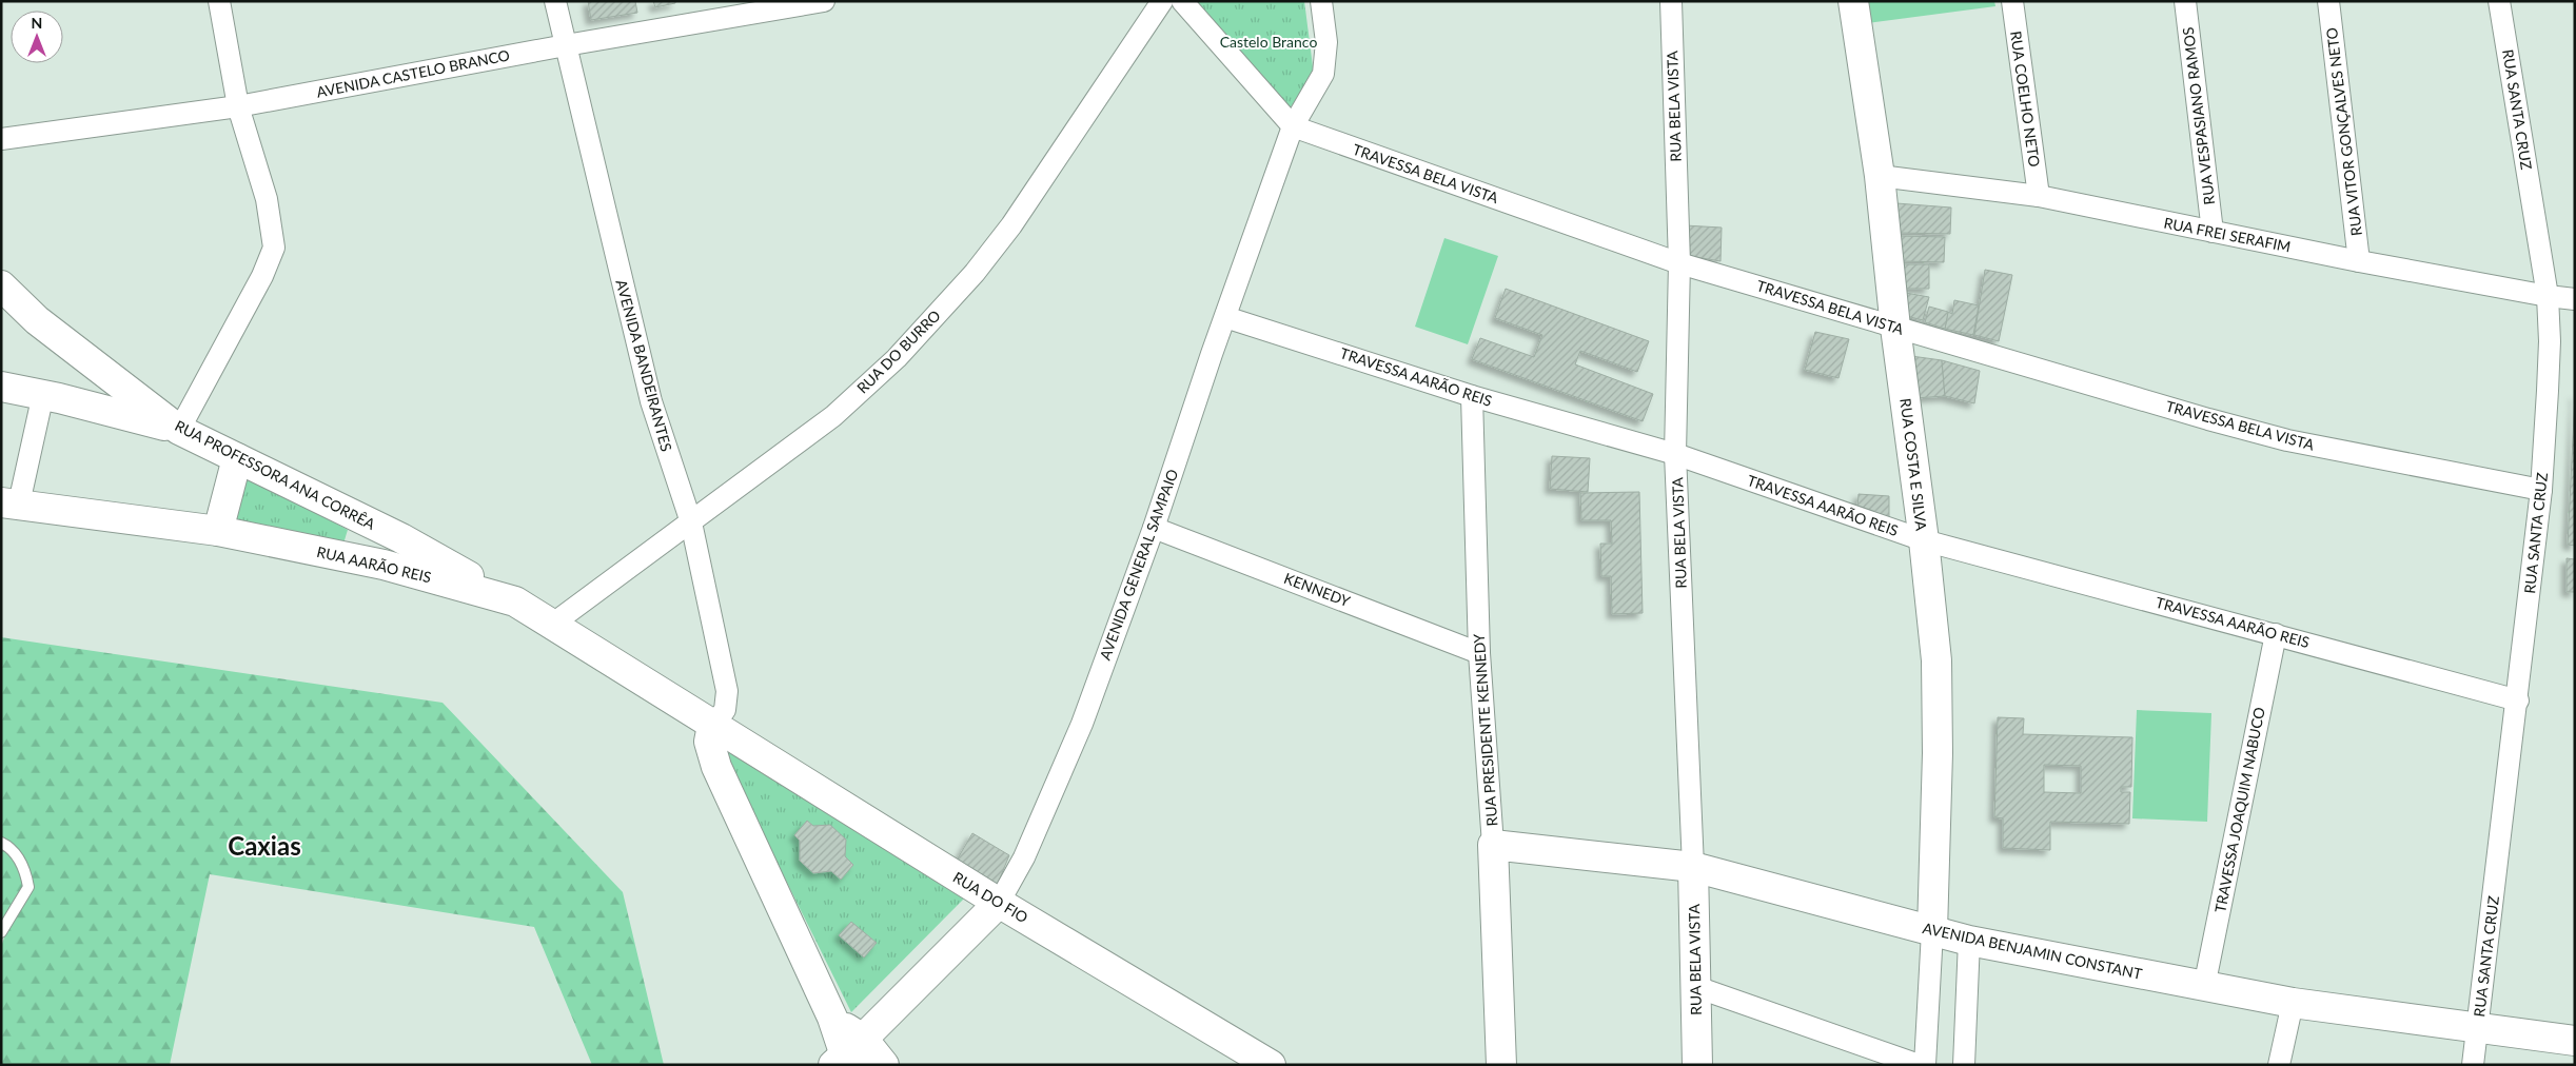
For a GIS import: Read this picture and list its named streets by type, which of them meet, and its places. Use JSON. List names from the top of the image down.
{
  "streets": {
    "street": [
      "AVENIDA CASTELO BRANCO",
      "RUA COELHO NETO",
      "RUA BELA VISTA",
      "RUA SANTA CRUZ",
      "RUA VESPASIANO RAMOS",
      "RUA VITOR GONÇALVES NETO",
      "TRAVESSA BELA VISTA",
      "RUA FREI SERAFIM",
      "RUA DO BURRO",
      "AVENIDA BANDEIRANTES",
      "TRAVESSA AARÃO REIS",
      "RUA COSTA E SILVA",
      "RUA PROFESSORA ANA CORRÊA",
      "RUA AARÃO REIS",
      "AVENIDA GENERAL SAMPAIO",
      "KENNEDY",
      "RUA PRESIDENTE KENNEDY",
      "TRAVESSA JOAQUIM NABUCO",
      "RUA DO FIO",
      "AVENIDA BENJAMIN CONSTANT"
    ]
  },
  "crossings": [
    ["AVENIDA CASTELO BRANCO", "AVENIDA BANDEIRANTES"],
    ["RUA COELHO NETO", "RUA FREI SERAFIM"],
    ["RUA BELA VISTA", "TRAVESSA BELA VISTA"],
    ["RUA BELA VISTA", "TRAVESSA AARÃO REIS"],
    ["RUA BELA VISTA", "AVENIDA BENJAMIN CONSTANT"],
    ["RUA SANTA CRUZ", "TRAVESSA BELA VISTA"],
    ["RUA SANTA CRUZ", "RUA FREI SERAFIM"],
    ["RUA SANTA CRUZ", "TRAVESSA AARÃO REIS"],
    ["RUA SANTA CRUZ", "AVENIDA BENJAMIN CONSTANT"],
    ["RUA VESPASIANO RAMOS", "RUA FREI SERAFIM"],
    ["RUA VITOR GONÇALVES NETO", "RUA FREI SERAFIM"],
    ["TRAVESSA BELA VISTA", "RUA COSTA E SILVA"],
    ["TRAVESSA BELA VISTA", "AVENIDA GENERAL SAMPAIO"],
    ["RUA FREI SERAFIM", "RUA COSTA E SILVA"],
    ["RUA DO BURRO", "AVENIDA BANDEIRANTES"],
    ["RUA DO BURRO", "RUA AARÃO REIS"],
    ["AVENIDA BANDEIRANTES", "RUA AARÃO REIS"],
    ["AVENIDA BANDEIRANTES", "RUA DO FIO"],
    ["TRAVESSA AARÃO REIS", "RUA COSTA E SILVA"],
    ["TRAVESSA AARÃO REIS", "AVENIDA GENERAL SAMPAIO"],
    ["TRAVESSA AARÃO REIS", "RUA PRESIDENTE KENNEDY"],
    ["TRAVESSA AARÃO REIS", "TRAVESSA JOAQUIM NABUCO"],
    ["RUA COSTA E SILVA", "AVENIDA BENJAMIN CONSTANT"],
    ["RUA PROFESSORA ANA CORRÊA", "RUA AARÃO REIS"],
    ["RUA AARÃO REIS", "RUA DO FIO"],
    ["AVENIDA GENERAL SAMPAIO", "KENNEDY"],
    ["AVENIDA GENERAL SAMPAIO", "RUA DO FIO"],
    ["KENNEDY", "RUA PRESIDENTE KENNEDY"],
    ["RUA PRESIDENTE KENNEDY", "AVENIDA BENJAMIN CONSTANT"],
    ["TRAVESSA JOAQUIM NABUCO", "AVENIDA BENJAMIN CONSTANT"]
  ],
  "districts": ["Caxias"],
  "parks": ["Castelo Branco"],
  "north": "top"
}
